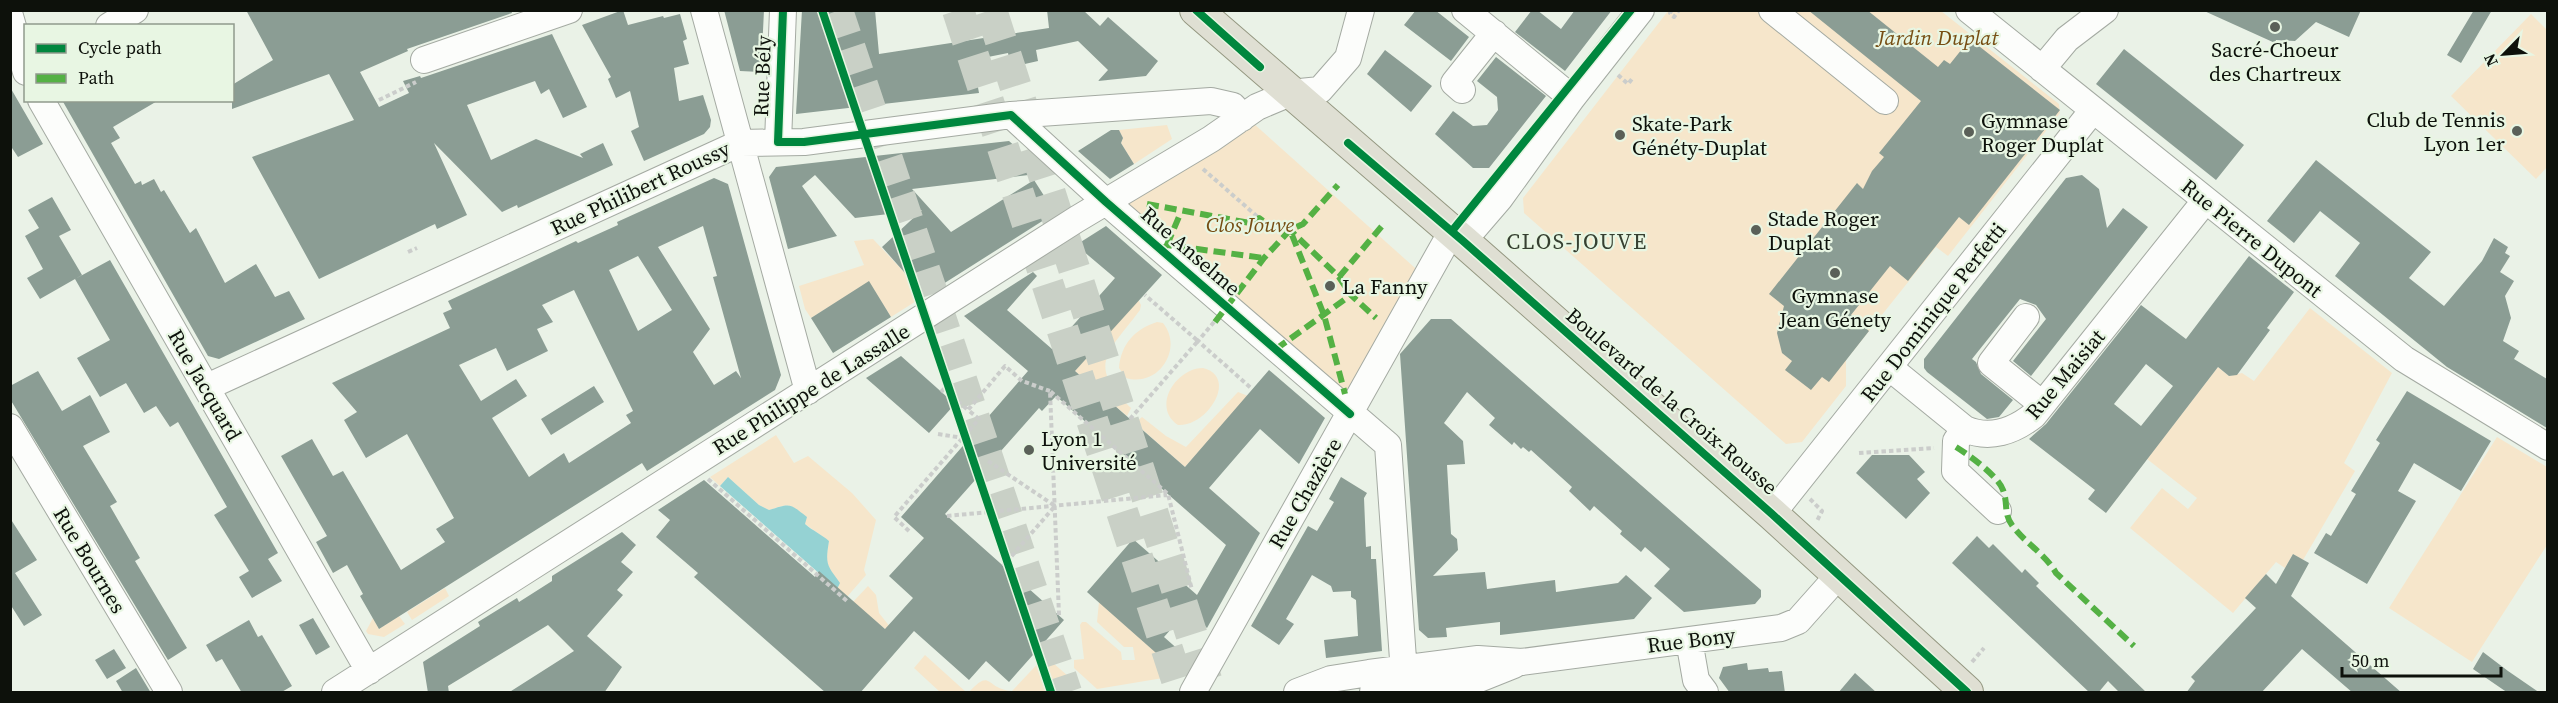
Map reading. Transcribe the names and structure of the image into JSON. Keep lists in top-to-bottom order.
{
  "streets": {
    "main road": ["Boulevard de la Croix-Rousse"],
    "street": [
      "Rue Bély",
      "Rue Philibert Roussy",
      "Rue Pierre Dupont",
      "Rue Anselme",
      "Rue Dominique Perfetti",
      "Rue Maisiat",
      "Rue Jacquard",
      "Rue Philippe de Lassalle",
      "Rue Chazière",
      "Rue Bournes",
      "Rue Bony"
    ]
  },
  "crossings": [
    ["Rue Bély", "Rue Philibert Roussy"],
    ["Rue Philibert Roussy", "Rue Anselme"],
    ["Rue Philibert Roussy", "Rue Jacquard"],
    ["Rue Philibert Roussy", "Rue Philippe de Lassalle"],
    ["Rue Pierre Dupont", "Rue Dominique Perfetti"],
    ["Rue Pierre Dupont", "Rue Maisiat"],
    ["Rue Anselme", "Rue Philippe de Lassalle"],
    ["Rue Anselme", "Rue Chazière"],
    ["Rue Anselme", "Rue Bony"],
    ["Rue Dominique Perfetti", "Boulevard de la Croix-Rousse"],
    ["Rue Jacquard", "Rue Philippe de Lassalle"],
    ["Rue Philippe de Lassalle", "Boulevard de la Croix-Rousse"],
    ["Boulevard de la Croix-Rousse", "Rue Chazière"],
    ["Boulevard de la Croix-Rousse", "Rue Bony"]
  ],
  "districts": ["CLOS-JOUVE"],
  "parks": ["Jardin Duplat", "Clos Jouve"],
  "places": [
    "Sacré-Choeur des Chartreux",
    "Club de Tennis Lyon 1er",
    "Gymnase Roger Duplat",
    "Skate-Park Généty-Duplat",
    "Stade Roger Duplat",
    "Gymnase Jean Génety",
    "La Fanny",
    "Lyon 1 Université"
  ],
  "legend": ["Cycle path", "Path"],
  "scale_bar": "50 m",
  "north": "bottom left"
}
